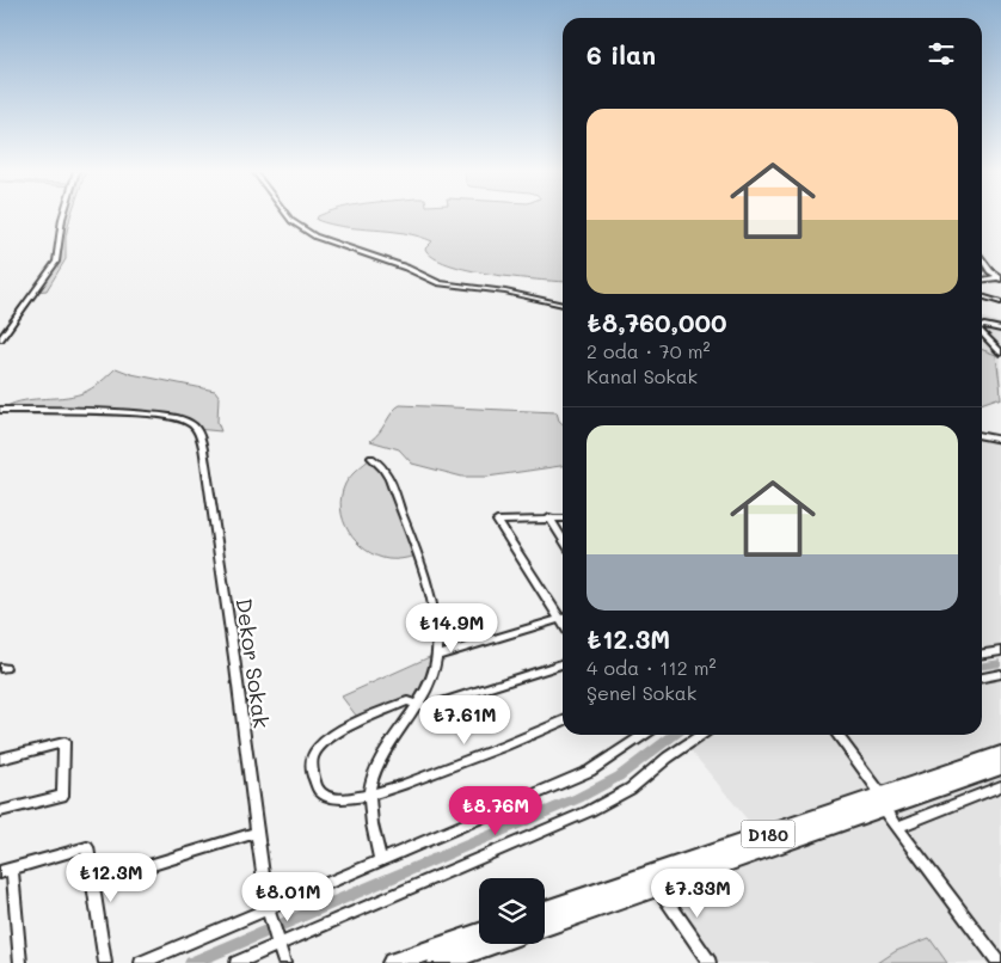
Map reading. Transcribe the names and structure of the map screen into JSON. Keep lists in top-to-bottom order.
{
  "streets": {
    "highway": ["D180"],
    "street": ["Dekor Sokak"]
  },
  "page": {
    "heading": "6 ilan",
    "list": [
      {
        "name": "₺8,760,000",
        "note": "2 oda · 70 m² · Kanal Sokak"
      },
      {
        "name": "₺12.3M",
        "note": "4 oda · 112 m² · Şenel Sokak"
      }
    ],
    "price": [
      "₺14.9M",
      "₺7.61M",
      "₺8.76M",
      "₺12.3M",
      "₺7.33M",
      "₺8.01M"
    ]
  }
}
